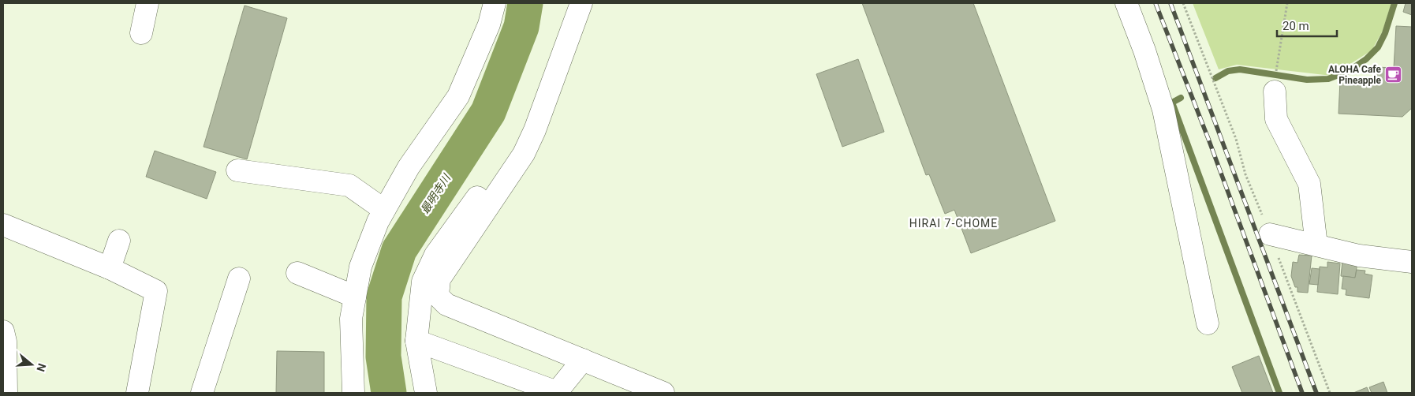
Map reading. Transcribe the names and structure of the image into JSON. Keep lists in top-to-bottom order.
{
  "districts": ["HIRAI 7-CHOME"],
  "water": ["最明寺川"],
  "places": {
    "cafe": ["ALOHA Cafe Pineapple"]
  },
  "scale_bar": "20 m",
  "north": "right"
}
